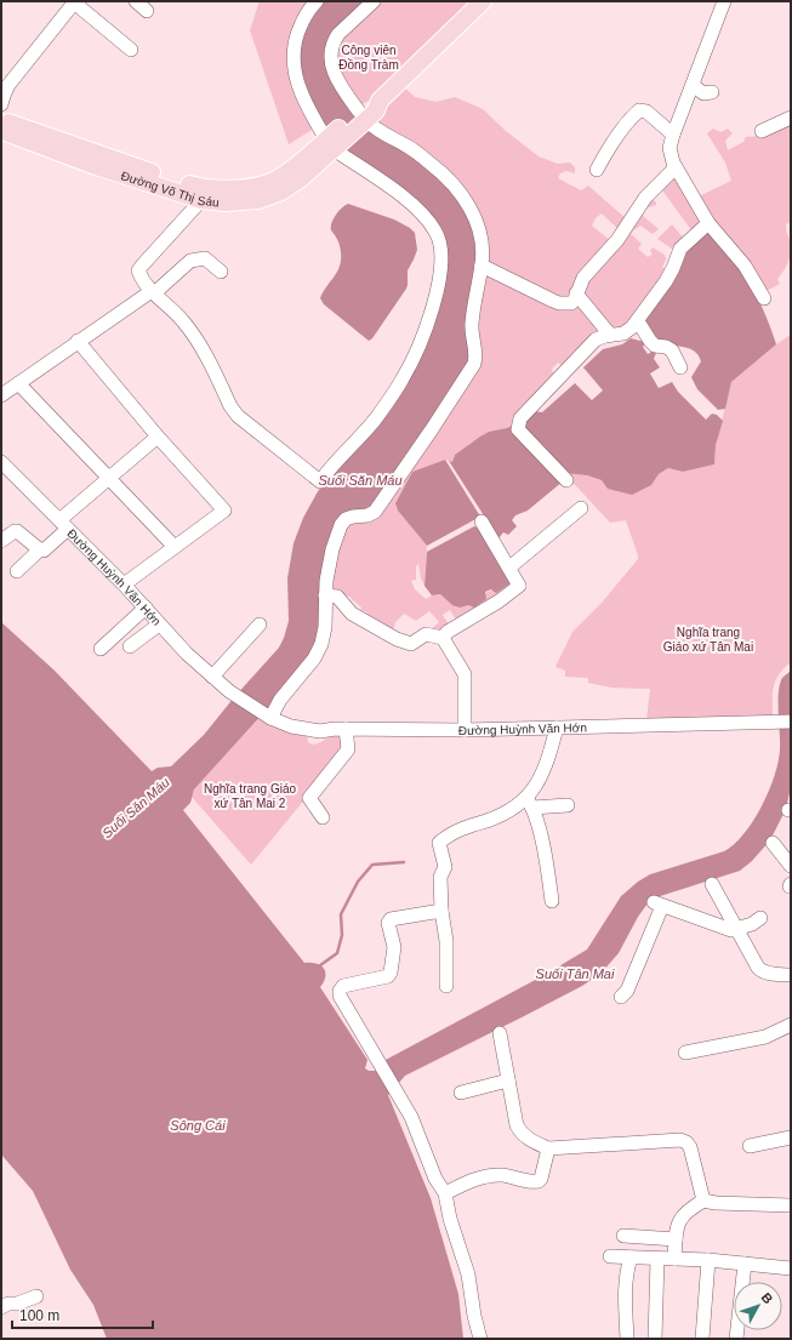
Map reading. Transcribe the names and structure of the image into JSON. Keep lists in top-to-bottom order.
{
  "streets": {
    "main road": ["Đường Võ Thị Sáu"],
    "street": ["Đường Huỳnh Văn Hớn"]
  },
  "water": ["Suối Săn Máu", "Suối Tân Mai", "Sông Cái"],
  "parks": ["Công viên Đồng Tràm", "Nghĩa trang Giáo xứ Tân Mai", "Nghĩa trang Giáo xứ Tân Mai 2"],
  "scale_bar": "100 m",
  "north": "top right"
}
